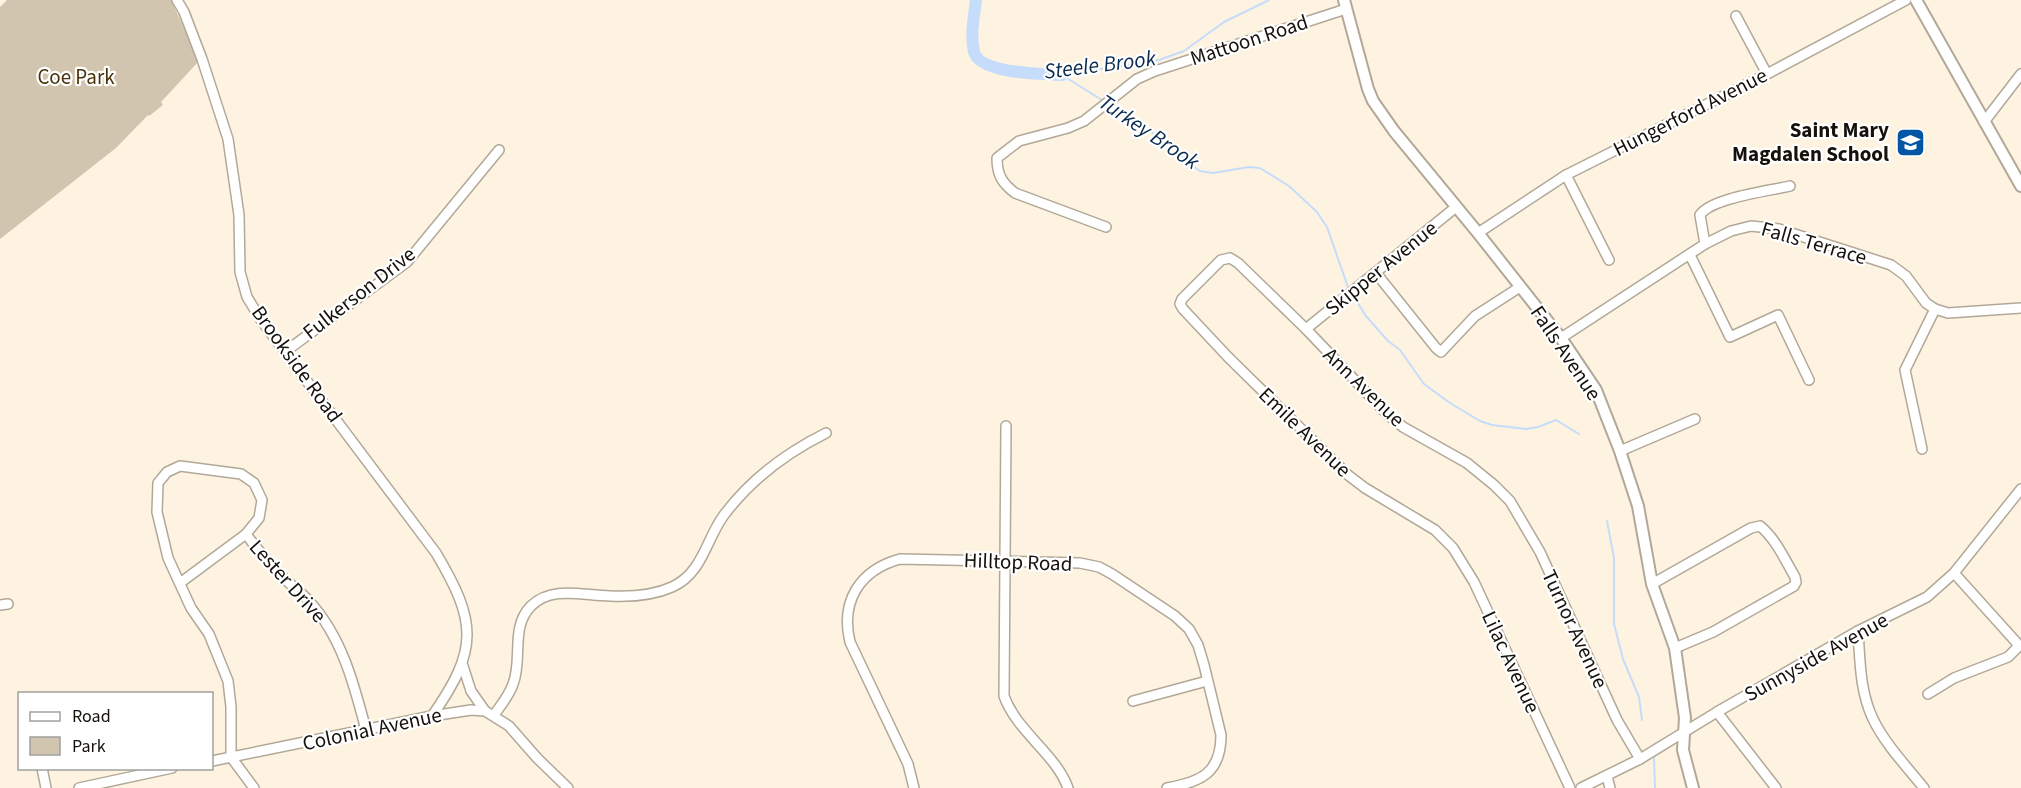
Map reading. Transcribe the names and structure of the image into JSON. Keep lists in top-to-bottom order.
{
  "streets": {
    "main road": ["Falls Avenue"],
    "street": [
      "Mattoon Road",
      "Hungerford Avenue",
      "Falls Terrace",
      "Skipper Avenue",
      "Fulkerson Drive",
      "Brookside Road",
      "Ann Avenue",
      "Emile Avenue",
      "Hilltop Road",
      "Lester Drive",
      "Turnor Avenue",
      "Sunnyside Avenue",
      "Lilac Avenue",
      "Colonial Avenue"
    ]
  },
  "crossings": [
    ["Mattoon Road", "Falls Avenue"],
    ["Hungerford Avenue", "Falls Avenue"],
    ["Falls Terrace", "Falls Avenue"],
    ["Skipper Avenue", "Falls Avenue"],
    ["Skipper Avenue", "Ann Avenue"],
    ["Fulkerson Drive", "Brookside Road"],
    ["Falls Avenue", "Sunnyside Avenue"],
    ["Brookside Road", "Colonial Avenue"],
    ["Ann Avenue", "Emile Avenue"],
    ["Ann Avenue", "Turnor Avenue"],
    ["Emile Avenue", "Lilac Avenue"],
    ["Lester Drive", "Colonial Avenue"],
    ["Turnor Avenue", "Sunnyside Avenue"]
  ],
  "water": ["Steele Brook", "Turkey Brook"],
  "parks": ["Coe Park"],
  "places": {
    "school or university": ["Saint Mary Magdalen School"]
  },
  "legend": ["Road", "Park"]
}
